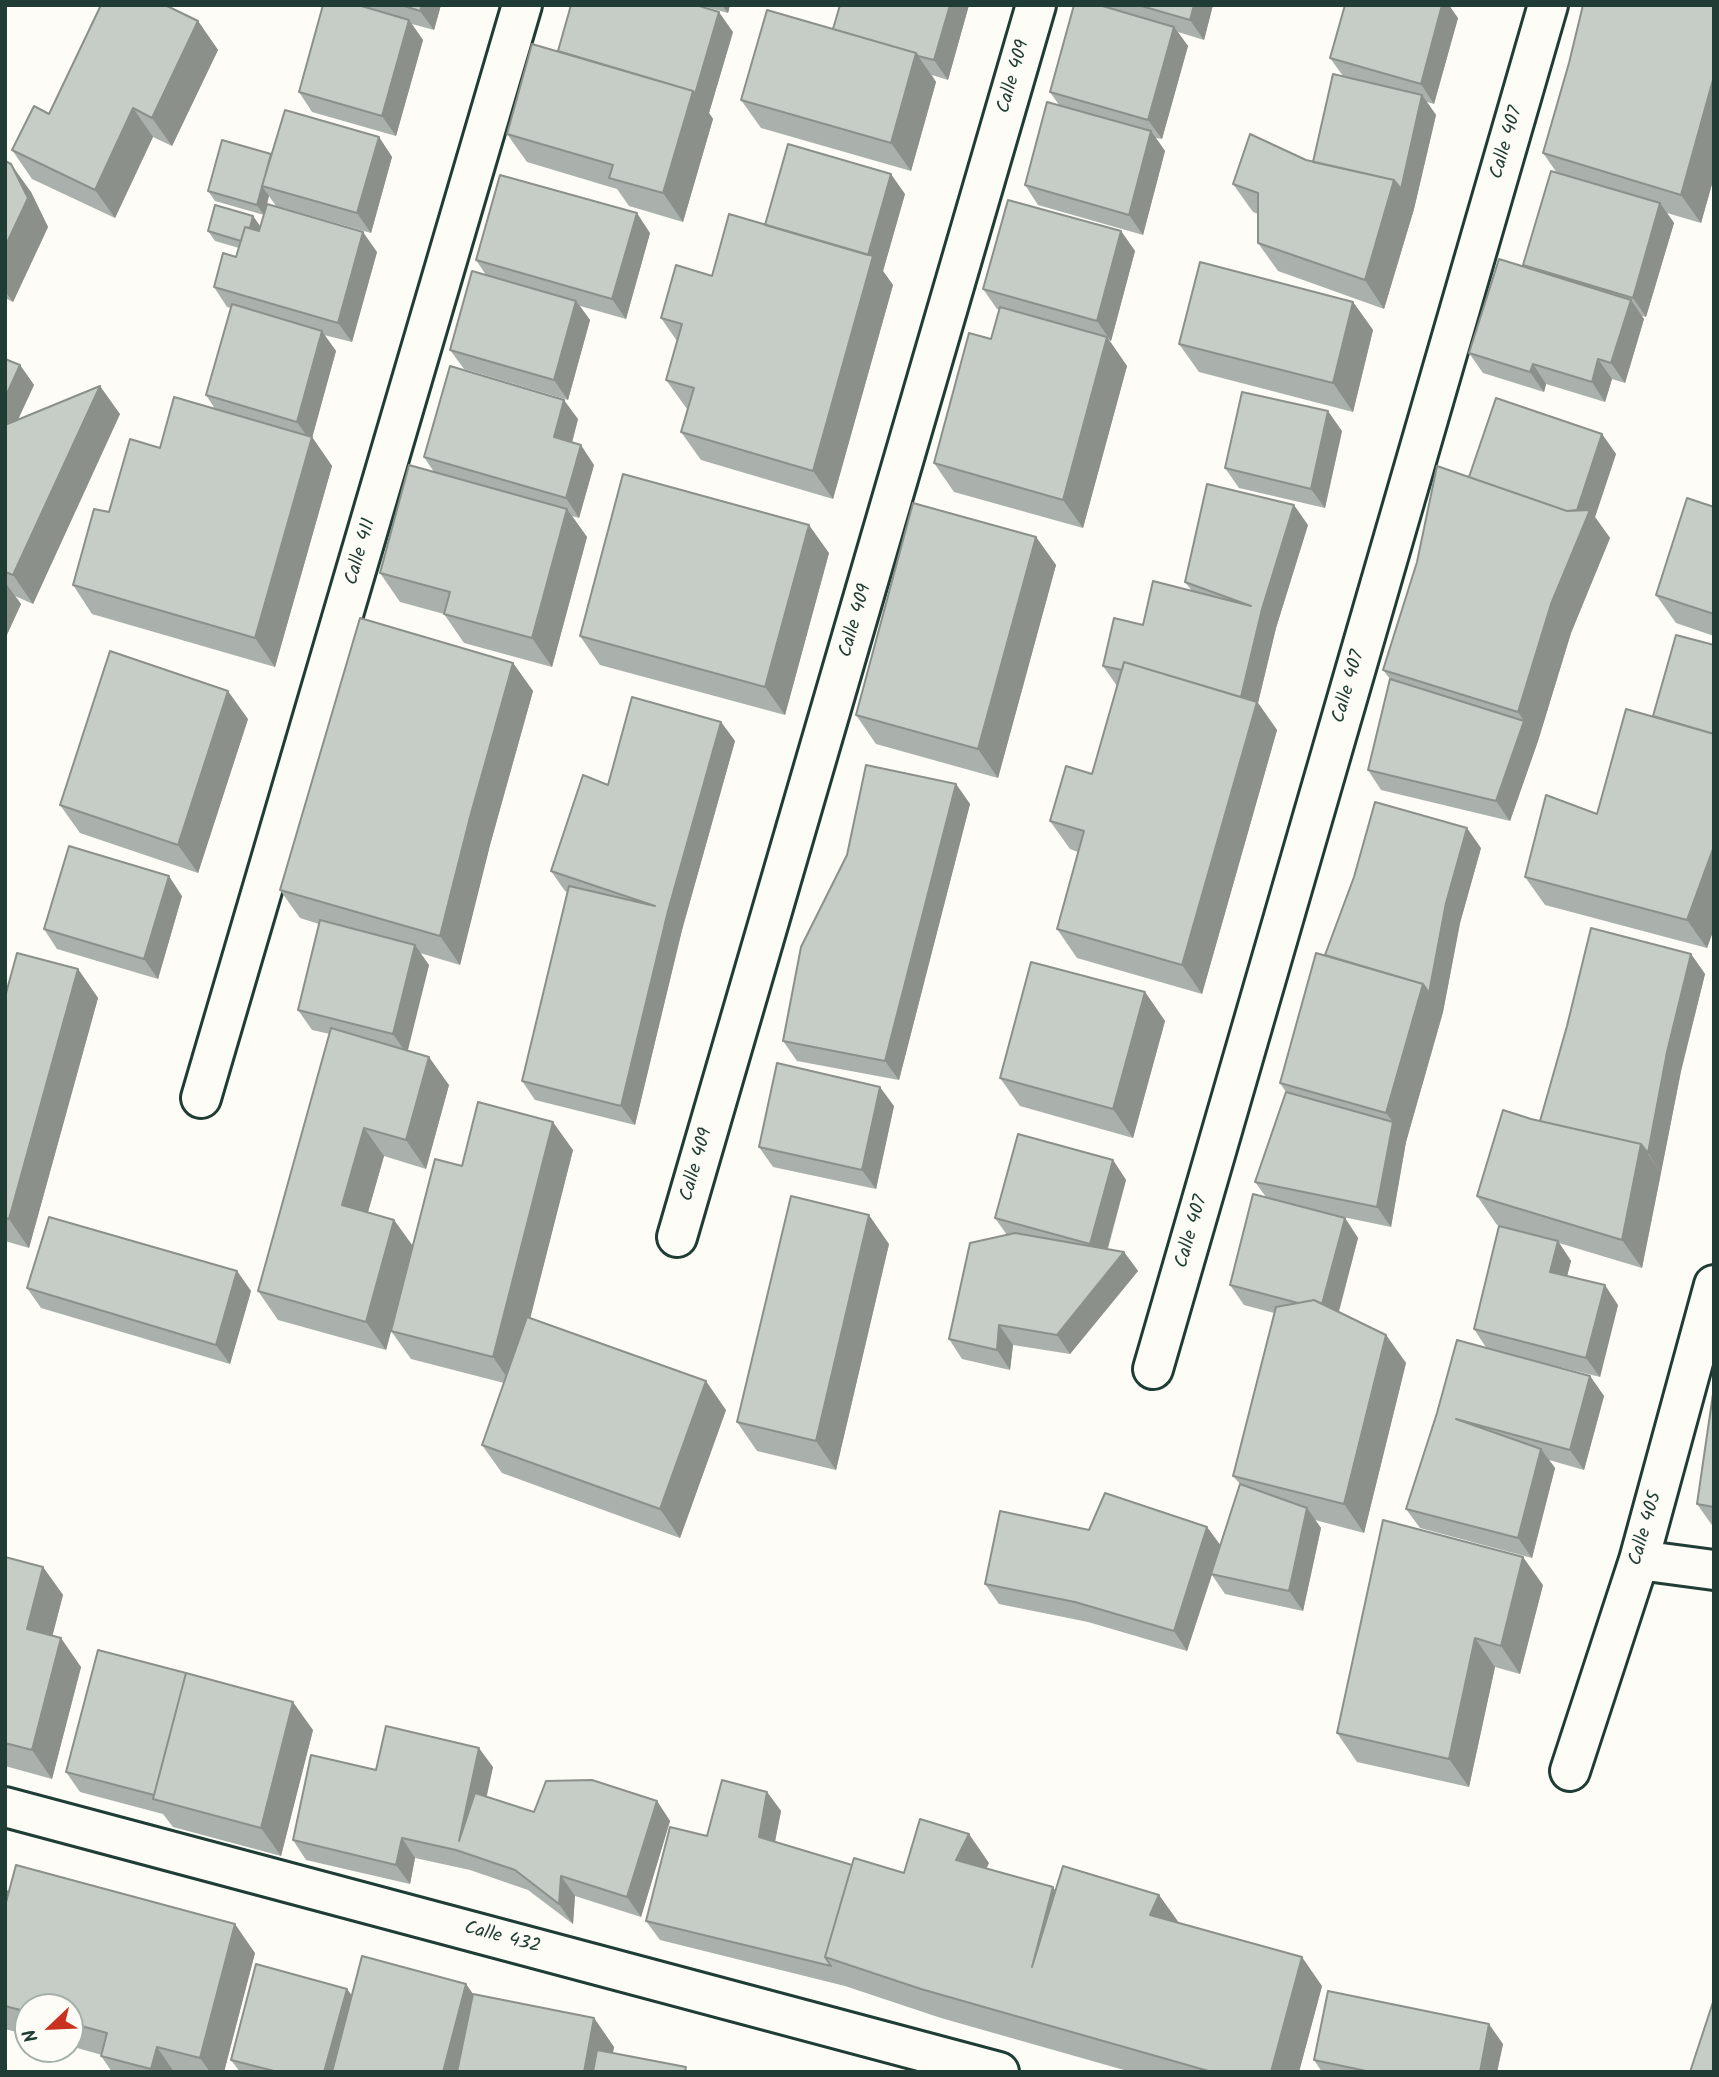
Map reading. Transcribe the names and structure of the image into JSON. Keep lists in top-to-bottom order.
{
  "streets": {
    "street": [
      "Calle 409",
      "Calle 407",
      "Calle 411",
      "Calle 405",
      "Calle 432"
    ]
  },
  "north": "bottom left"
}
